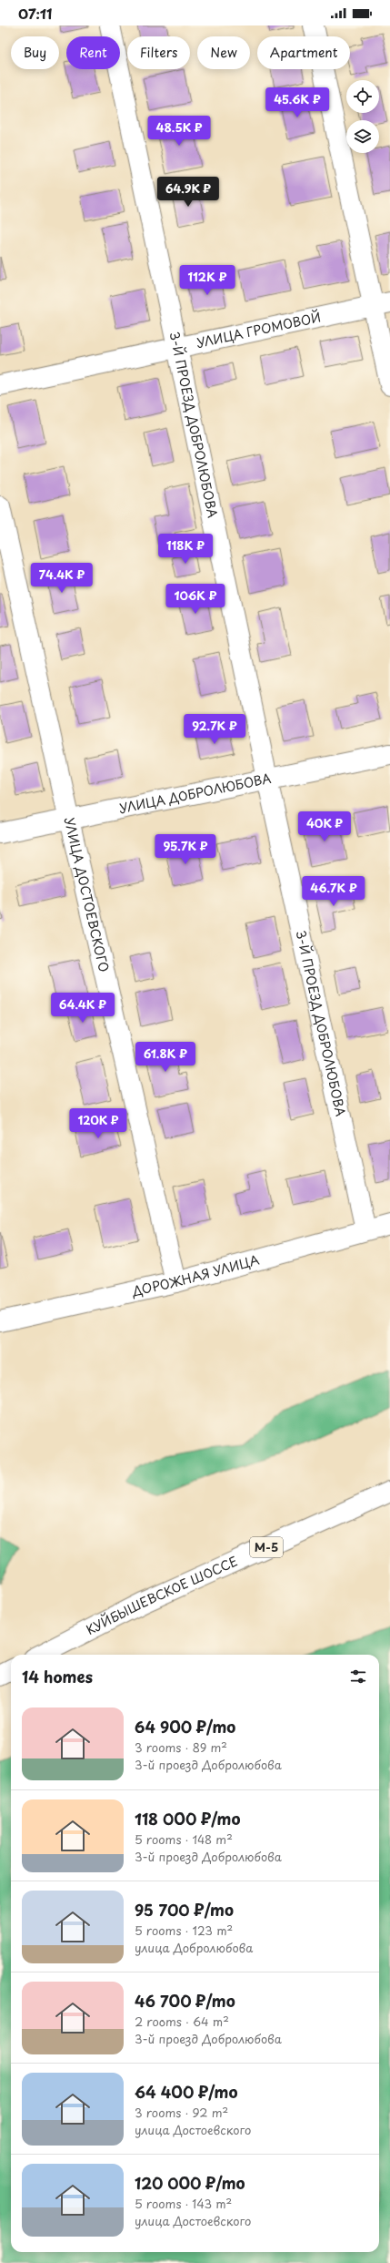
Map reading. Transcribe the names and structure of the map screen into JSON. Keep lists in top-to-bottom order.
{
  "streets": {
    "main road": [
      "УЛИЦА ГРОМОВОЙ",
      "3-Й ПРОЕЗД ДОБРОЛЮБОВА",
      "УЛИЦА ДОБРОЛЮБОВА",
      "УЛИЦА ДОСТОЕВСКОГО",
      "ДОРОЖНАЯ УЛИЦА",
      "М-5",
      "КУЙБЫШЕВСКОЕ ШОССЕ"
    ]
  },
  "crossings": [
    ["УЛИЦА ГРОМОВОЙ", "3-Й ПРОЕЗД ДОБРОЛЮБОВА"],
    ["3-Й ПРОЕЗД ДОБРОЛЮБОВА", "УЛИЦА ДОБРОЛЮБОВА"],
    ["3-Й ПРОЕЗД ДОБРОЛЮБОВА", "ДОРОЖНАЯ УЛИЦА"],
    ["УЛИЦА ДОБРОЛЮБОВА", "УЛИЦА ДОСТОЕВСКОГО"],
    ["УЛИЦА ДОСТОЕВСКОГО", "ДОРОЖНАЯ УЛИЦА"]
  ],
  "page": {
    "status": "07:11",
    "chip": [
      "Buy",
      "Rent",
      "Filters",
      "New",
      "Apartment"
    ],
    "price": [
      "45.6K ₽",
      "48.5K ₽",
      "64.9K ₽",
      "112K ₽",
      "118K ₽",
      "74.4K ₽",
      "106K ₽",
      "92.7K ₽",
      "40K ₽",
      "95.7K ₽",
      "46.7K ₽",
      "64.4K ₽",
      "61.8K ₽",
      "120K ₽"
    ],
    "heading": "14 homes",
    "list": [
      {
        "name": "64 900 ₽/mo",
        "note": "3 rooms · 89 m² · 3-й проезд Добролюбова"
      },
      {
        "name": "118 000 ₽/mo",
        "note": "5 rooms · 148 m² · 3-й проезд Добролюбова"
      },
      {
        "name": "95 700 ₽/mo",
        "note": "5 rooms · 123 m² · улица Добролюбова"
      },
      {
        "name": "46 700 ₽/mo",
        "note": "2 rooms · 64 m² · 3-й проезд Добролюбова"
      },
      {
        "name": "64 400 ₽/mo",
        "note": "3 rooms · 92 m² · улица Достоевского"
      },
      {
        "name": "120 000 ₽/mo",
        "note": "5 rooms · 143 m² · улица Достоевского"
      }
    ]
  }
}
